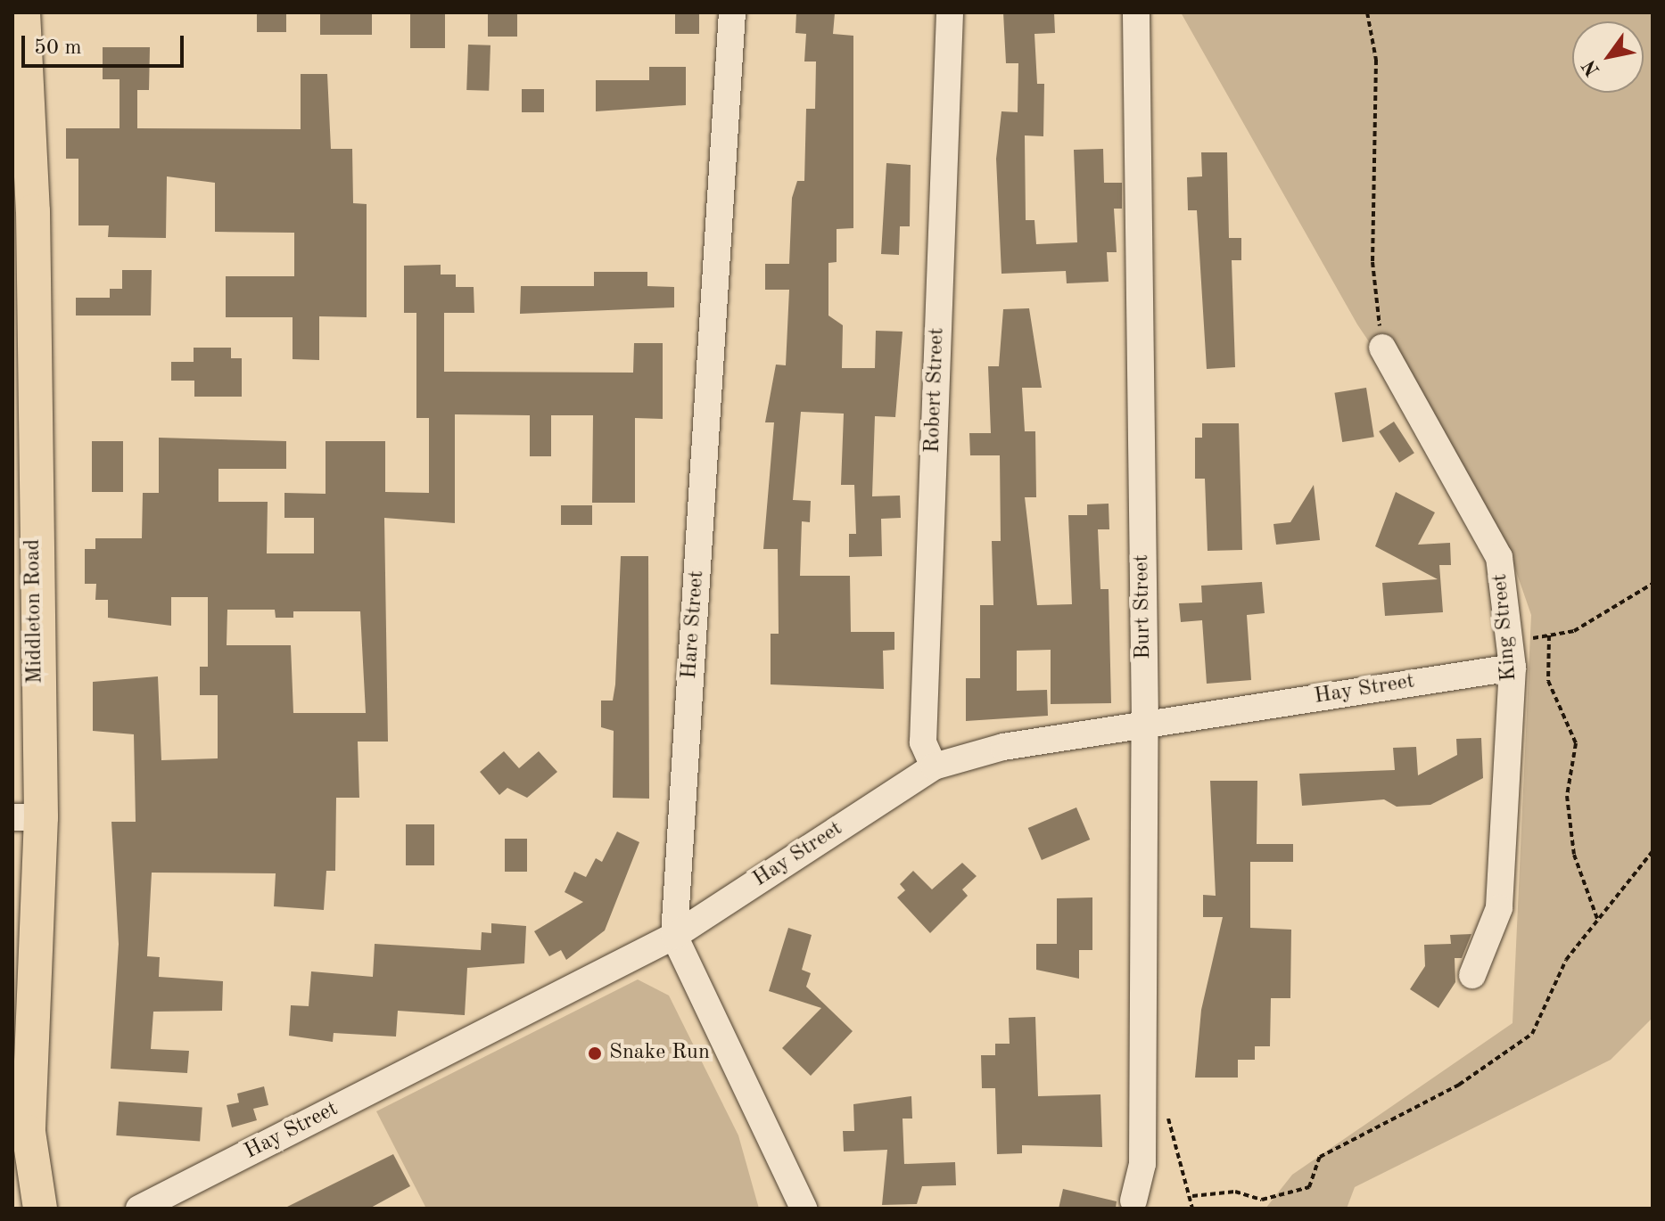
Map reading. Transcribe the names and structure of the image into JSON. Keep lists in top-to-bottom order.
{
  "streets": {
    "main road": ["Middleton Road"],
    "street": [
      "Robert Street",
      "Burt Street",
      "Hare Street",
      "King Street",
      "Hay Street"
    ]
  },
  "crossings": [
    ["Robert Street", "Hay Street"],
    ["Burt Street", "Hay Street"],
    ["Hare Street", "Hay Street"],
    ["King Street", "Hay Street"]
  ],
  "places": ["Snake Run"],
  "scale_bar": "50 m",
  "north": "bottom left"
}
